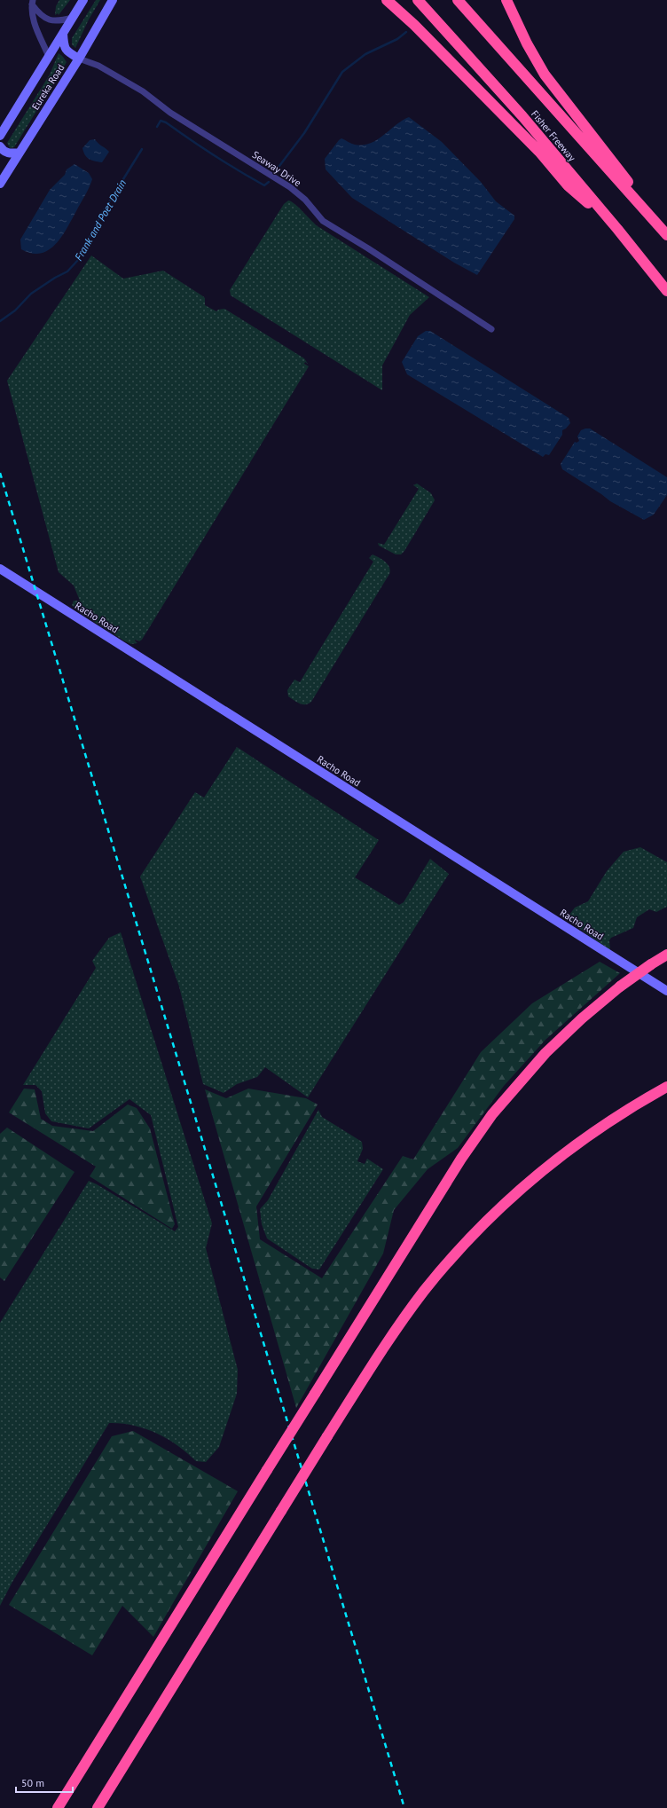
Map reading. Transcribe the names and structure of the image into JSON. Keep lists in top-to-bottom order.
{
  "streets": {
    "highway": ["Fisher Freeway"],
    "street": ["Eureka Road", "Seaway Drive", "Racho Road"]
  },
  "crossings": [
    ["Eureka Road", "Seaway Drive"]
  ],
  "water": ["Frank and Poet Drain"],
  "scale_bar": "50 m"
}
